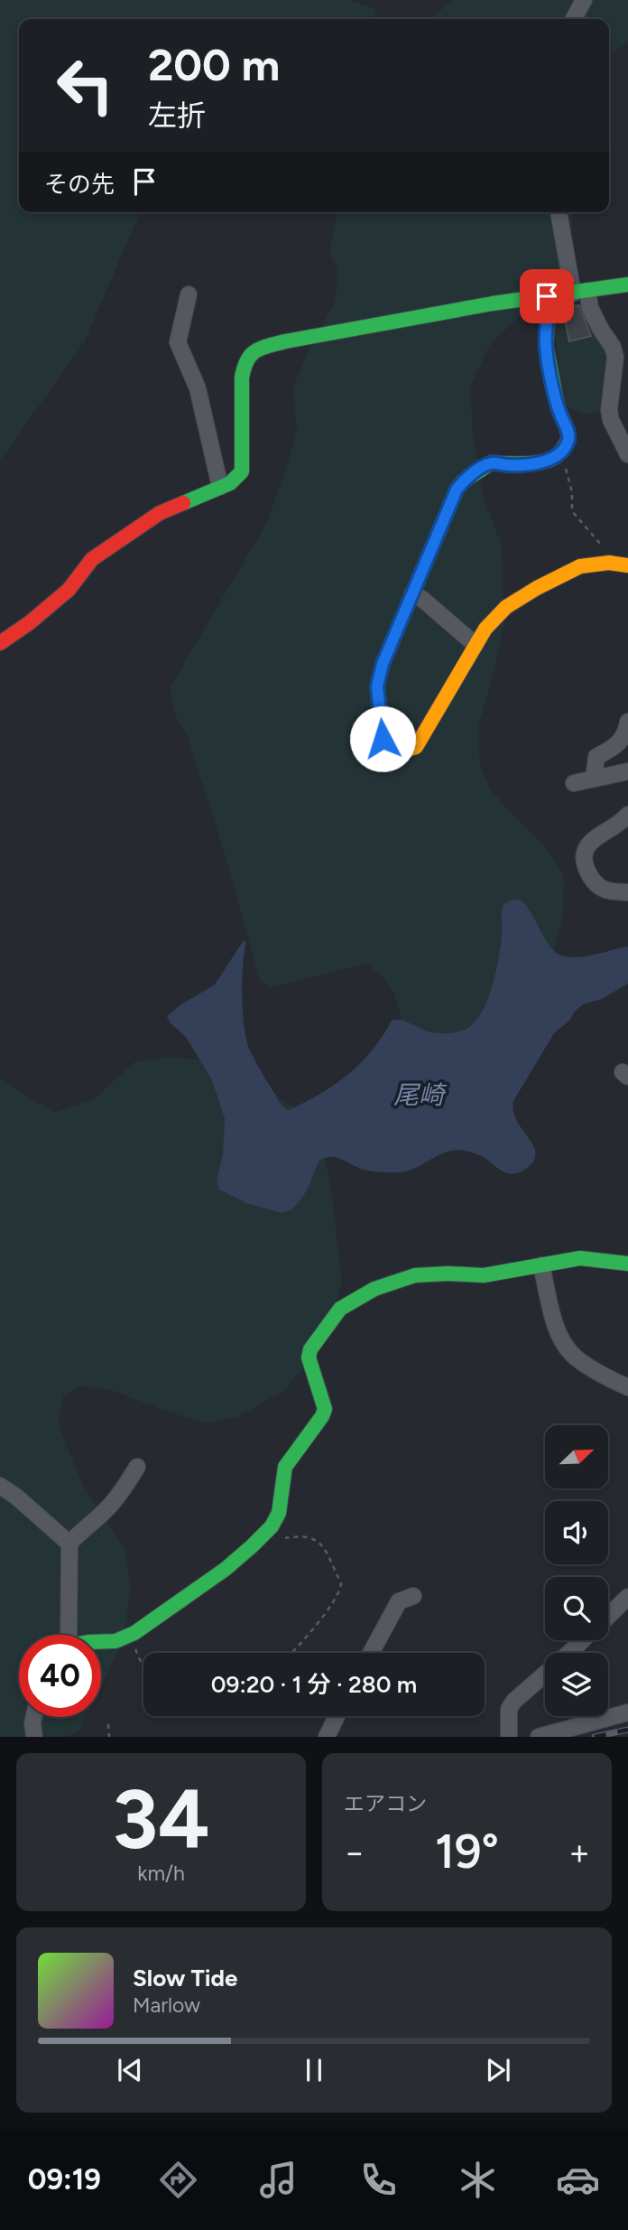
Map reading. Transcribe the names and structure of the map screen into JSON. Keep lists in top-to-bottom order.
{
  "water": ["尾崎"],
  "north": "top right",
  "page": {
    "turn": ["200 m", "左折"],
    "then": "その先",
    "limit": "40",
    "trip": "09:20 · 1 分 · 280 m",
    "tile": [
      ["34", "km/h"],
      "エアコン"
    ],
    "heat": ["−", "19°", "+"],
    "song": ["Slow Tide", "Marlow"],
    "tabs": "09:19"
  }
}
